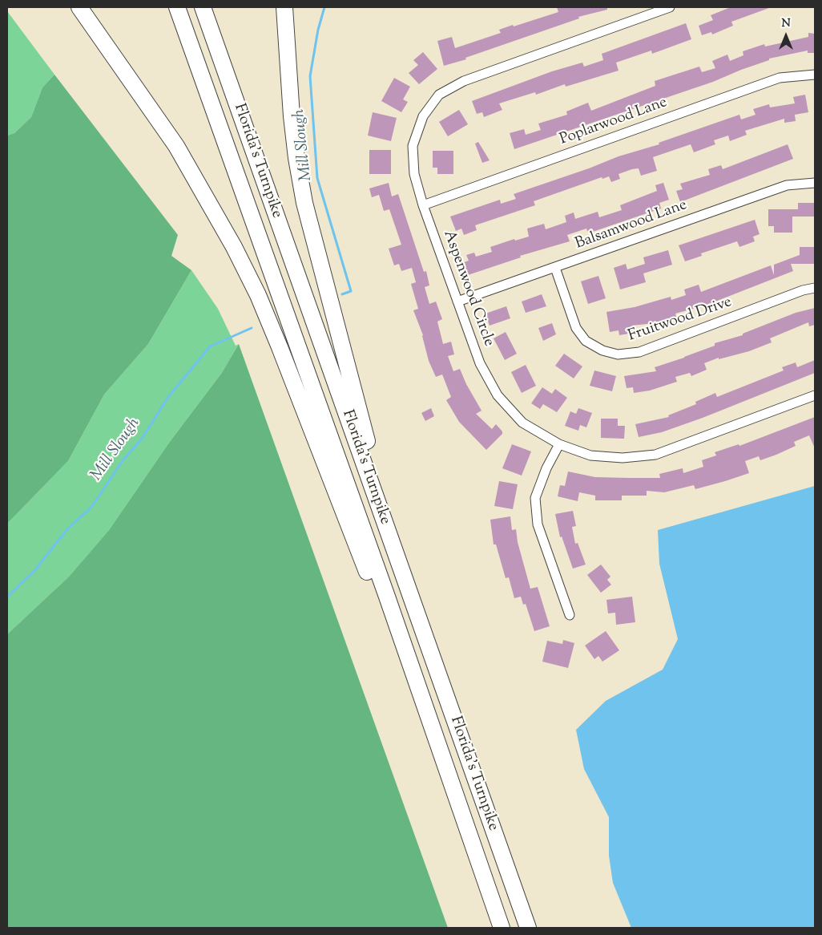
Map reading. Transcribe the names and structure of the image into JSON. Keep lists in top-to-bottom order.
{
  "streets": {
    "highway": ["Florida's Turnpike"],
    "street": [
      "Poplarwood Lane",
      "Balsamwood Lane",
      "Aspenwood Circle",
      "Fruitwood Drive"
    ]
  },
  "crossings": [
    ["Poplarwood Lane", "Aspenwood Circle"],
    ["Balsamwood Lane", "Aspenwood Circle"],
    ["Balsamwood Lane", "Fruitwood Drive"]
  ],
  "water": ["Mill Slough"],
  "north": "top"
}
